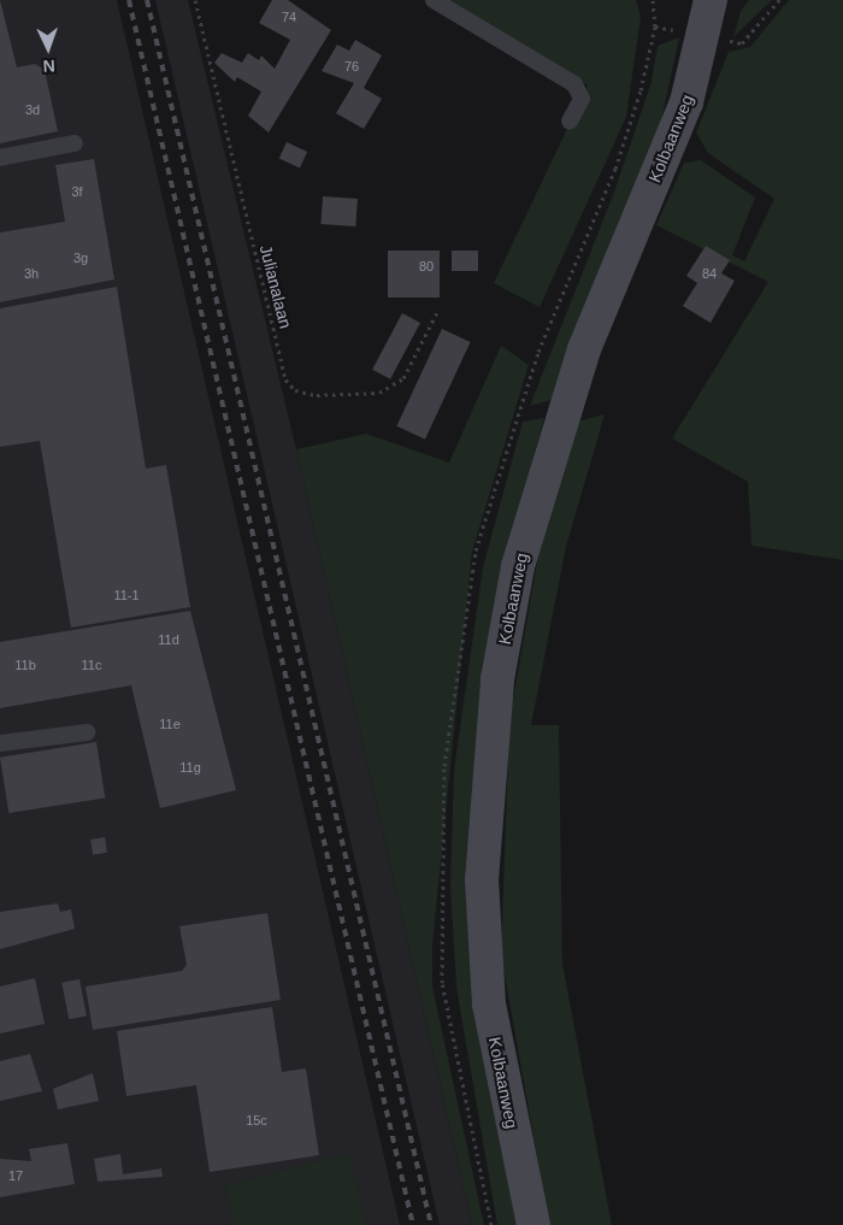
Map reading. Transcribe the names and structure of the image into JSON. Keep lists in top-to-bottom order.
{
  "streets": {
    "street": ["Kolbaanweg"],
    "path": ["Julianalaan"]
  },
  "house_numbers": [
    "74",
    "76",
    "3d",
    "3f",
    "3g",
    "80",
    "3h",
    "84",
    "11-1",
    "11d",
    "11b",
    "11c",
    "11e",
    "11g",
    "15c",
    "17"
  ],
  "north": "bottom"
}
